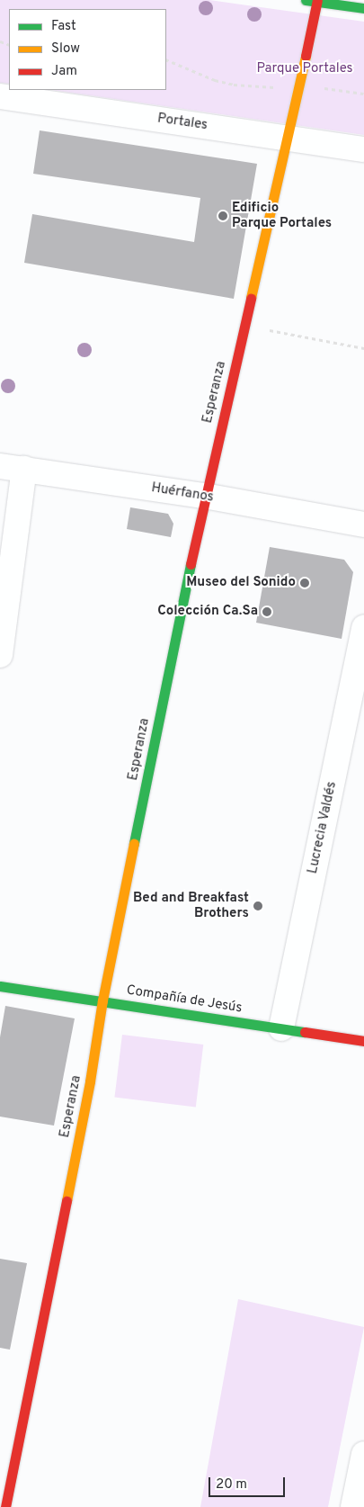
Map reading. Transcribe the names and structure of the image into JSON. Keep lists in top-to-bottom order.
{
  "streets": {
    "street": [
      "Portales",
      "Esperanza",
      "Huérfanos",
      "Lucrecia Valdés",
      "Compañía de Jesús"
    ]
  },
  "crossings": [
    ["Portales", "Esperanza"],
    ["Esperanza", "Huérfanos"],
    ["Esperanza", "Compañía de Jesús"],
    ["Lucrecia Valdés", "Compañía de Jesús"]
  ],
  "parks": ["Parque Portales"],
  "places": [
    "Edificio Parque Portales",
    "Museo del Sonido",
    "Colección Ca.Sa",
    "Bed and Breakfast Brothers"
  ],
  "legend": ["Fast", "Slow", "Jam"],
  "scale_bar": "20 m"
}
